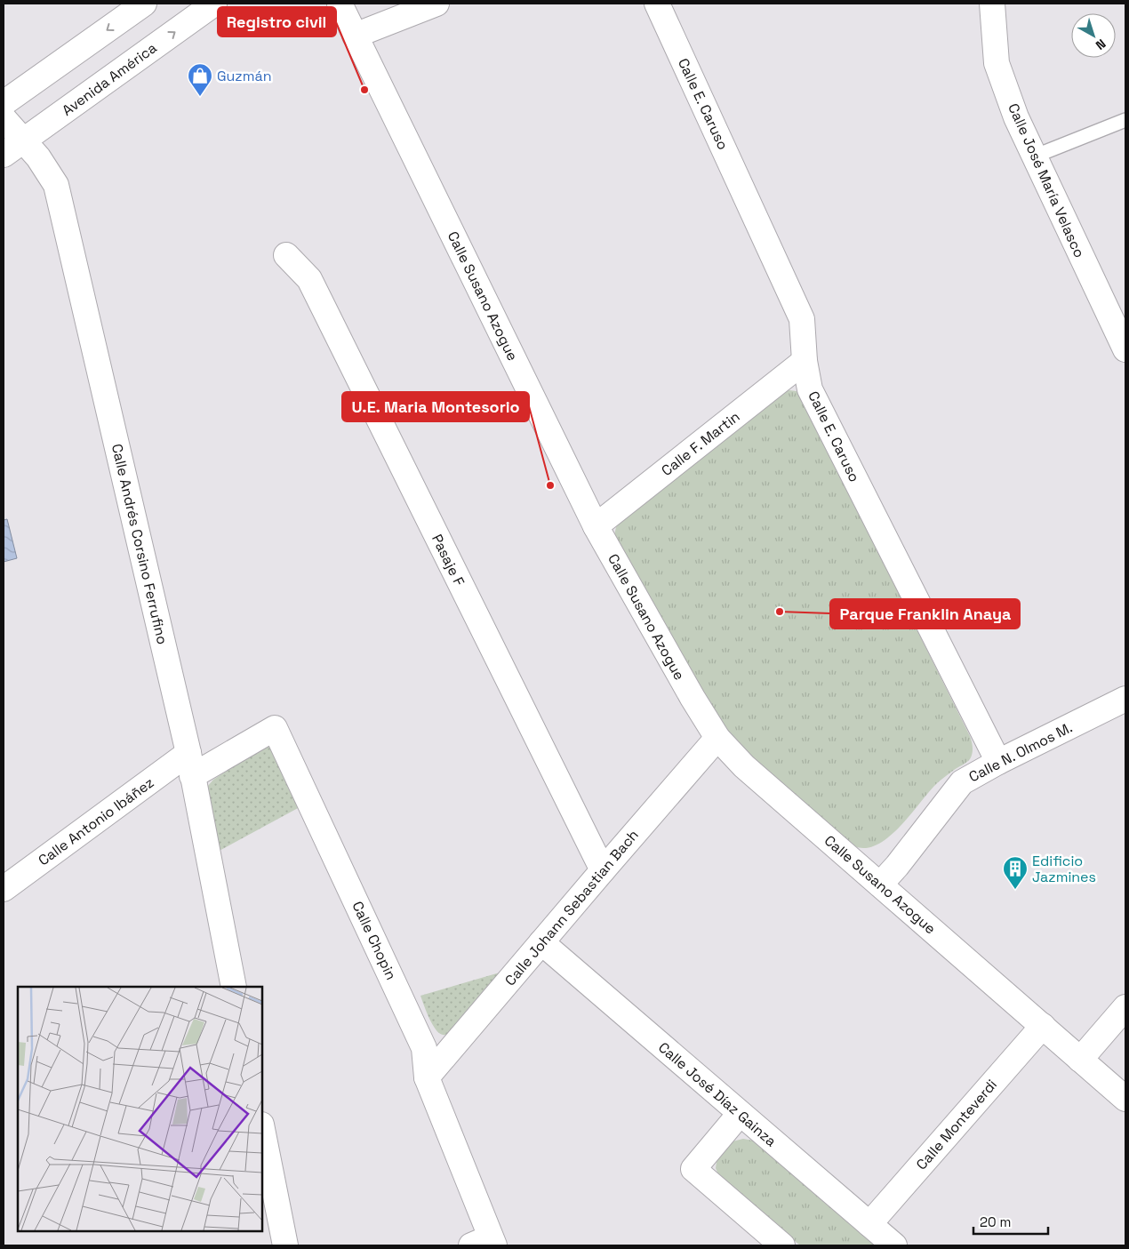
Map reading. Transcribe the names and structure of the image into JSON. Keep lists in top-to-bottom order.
{
  "streets": {
    "street": [
      "Avenida América",
      "Calle E. Caruso",
      "Calle José María Velasco",
      "Calle Susano Azogue",
      "Calle F. Martin",
      "Calle Andrés Corsino Ferrufino",
      "Pasaje F",
      "Calle N. Olmos M.",
      "Calle Antonio Ibáñez",
      "Calle Johann Sebastian Bach",
      "Calle Chopin",
      "Calle José Díaz Gainza",
      "Calle Monteverdi"
    ]
  },
  "crossings": [
    ["Avenida América", "Calle Andrés Corsino Ferrufino"],
    ["Calle E. Caruso", "Calle F. Martin"],
    ["Calle E. Caruso", "Calle N. Olmos M."],
    ["Calle Susano Azogue", "Calle F. Martin"],
    ["Calle Susano Azogue", "Calle N. Olmos M."],
    ["Calle Susano Azogue", "Calle Johann Sebastian Bach"],
    ["Calle Susano Azogue", "Calle Monteverdi"],
    ["Calle Andrés Corsino Ferrufino", "Calle Antonio Ibáñez"],
    ["Calle Andrés Corsino Ferrufino", "Calle Chopin"],
    ["Pasaje F", "Calle Johann Sebastian Bach"],
    ["Calle Antonio Ibáñez", "Calle Chopin"],
    ["Calle Johann Sebastian Bach", "Calle Chopin"],
    ["Calle Johann Sebastian Bach", "Calle José Díaz Gainza"],
    ["Calle José Díaz Gainza", "Calle Monteverdi"]
  ],
  "places": {
    "other": ["Registro civil", "U.E. Maria Montesorio", "Parque Franklin Anaya"],
    "shop": ["Guzmán"],
    "building": ["Edificio Jazmines"]
  },
  "scale_bar": "20 m",
  "north": "bottom right"
}
